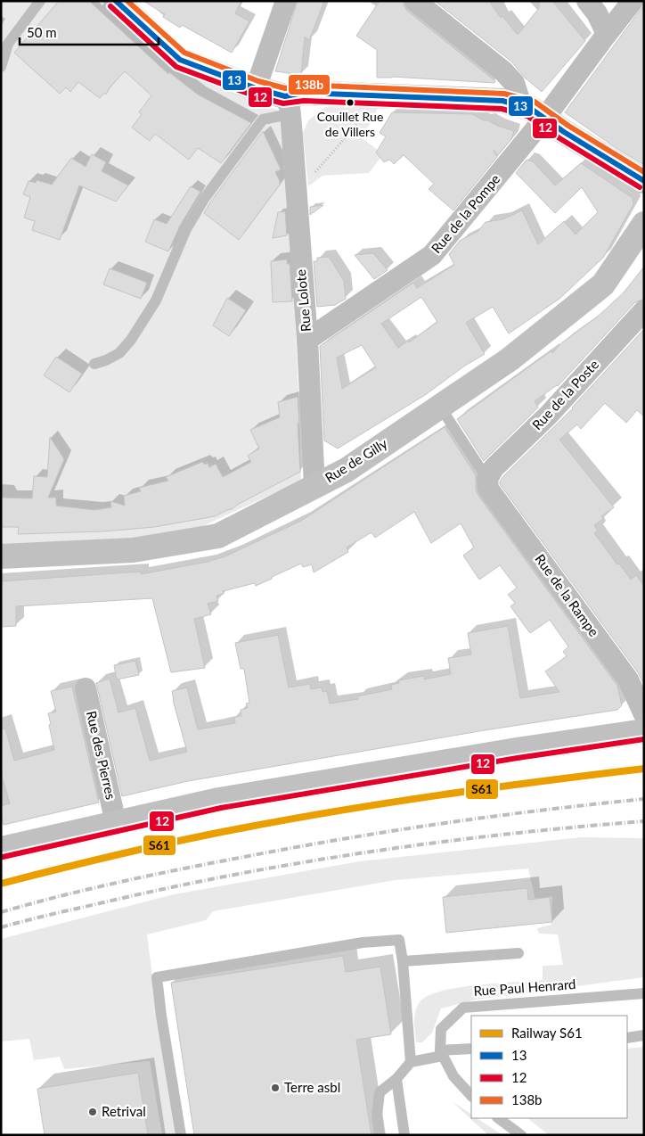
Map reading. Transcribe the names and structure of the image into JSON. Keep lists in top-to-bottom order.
{
  "streets": {
    "main road": ["Rue de Gilly"],
    "street": [
      "Rue de la Pompe",
      "Rue Lolote",
      "Rue de la Poste",
      "Rue de la Rampe",
      "Rue des Pierres"
    ],
    "lane": ["Rue Paul Henrard"]
  },
  "crossings": [
    ["Rue de la Pompe", "Rue Lolote"],
    ["Rue Lolote", "Rue de Gilly"],
    ["Rue de la Poste", "Rue de la Rampe"]
  ],
  "places": ["Couillet Rue de Villers", "Terre asbl", "Retrival"],
  "lines": [
    "transit line 13",
    "transit line 138b",
    "transit line 12",
    "rail line S61"
  ],
  "legend": [
    "Railway S61",
    "13",
    "12",
    "138b"
  ],
  "scale_bar": "50 m"
}
